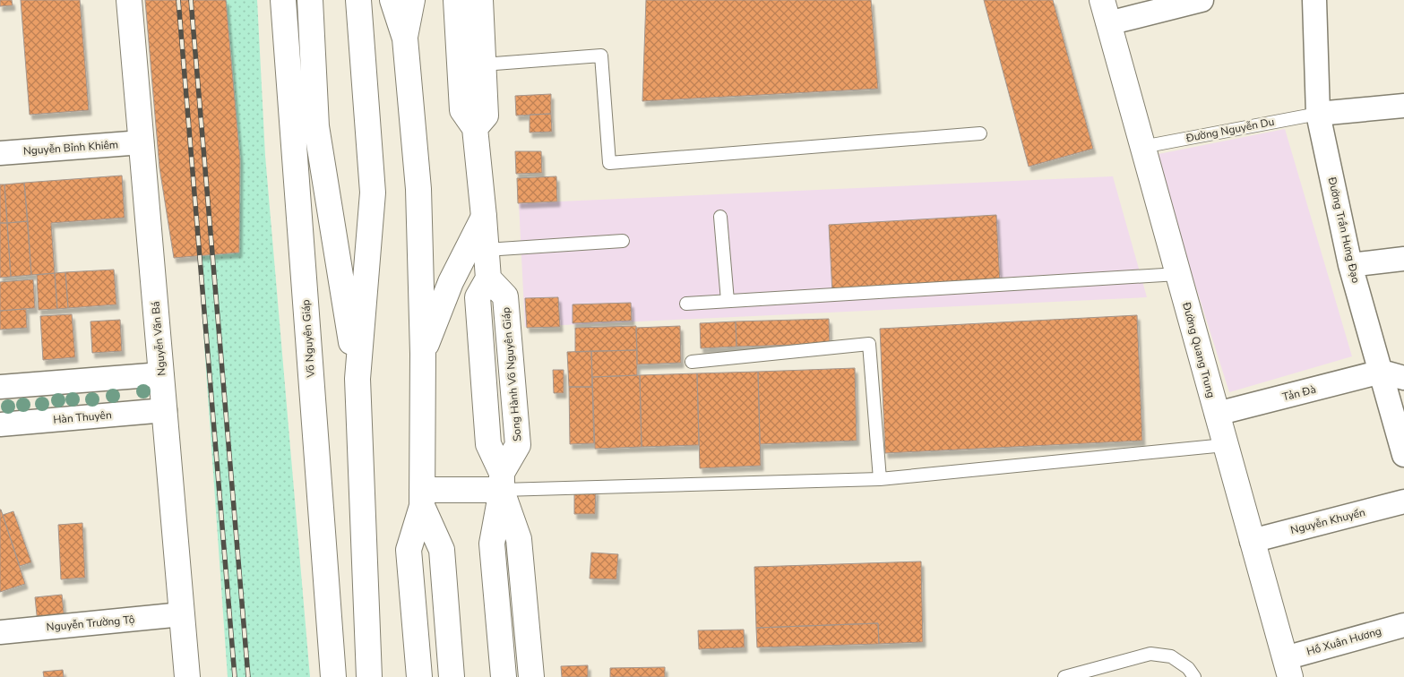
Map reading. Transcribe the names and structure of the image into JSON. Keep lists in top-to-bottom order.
{
  "streets": {
    "main road": [
      "Nguyễn Văn Bá",
      "Võ Nguyên Giáp",
      "Đường Quang Trung",
      "Song Hành Võ Nguyên Giáp"
    ],
    "street": [
      "Nguyễn Bỉnh Khiêm",
      "Đường Trần Hưng Đạo",
      "Tản Đà",
      "Hàn Thuyên",
      "Nguyễn Khuyến",
      "Nguyễn Trường Tộ",
      "Hồ Xuân Hương"
    ],
    "lane": ["Đường Nguyễn Du"]
  },
  "crossings": [
    ["Đường Nguyễn Du", "Đường Trần Hưng Đạo"],
    ["Đường Nguyễn Du", "Đường Quang Trung"],
    ["Nguyễn Bỉnh Khiêm", "Nguyễn Văn Bá"],
    ["Đường Trần Hưng Đạo", "Tản Đà"],
    ["Nguyễn Văn Bá", "Hàn Thuyên"],
    ["Nguyễn Văn Bá", "Nguyễn Trường Tộ"],
    ["Đường Quang Trung", "Tản Đà"],
    ["Đường Quang Trung", "Nguyễn Khuyến"],
    ["Đường Quang Trung", "Hồ Xuân Hương"]
  ]
}
